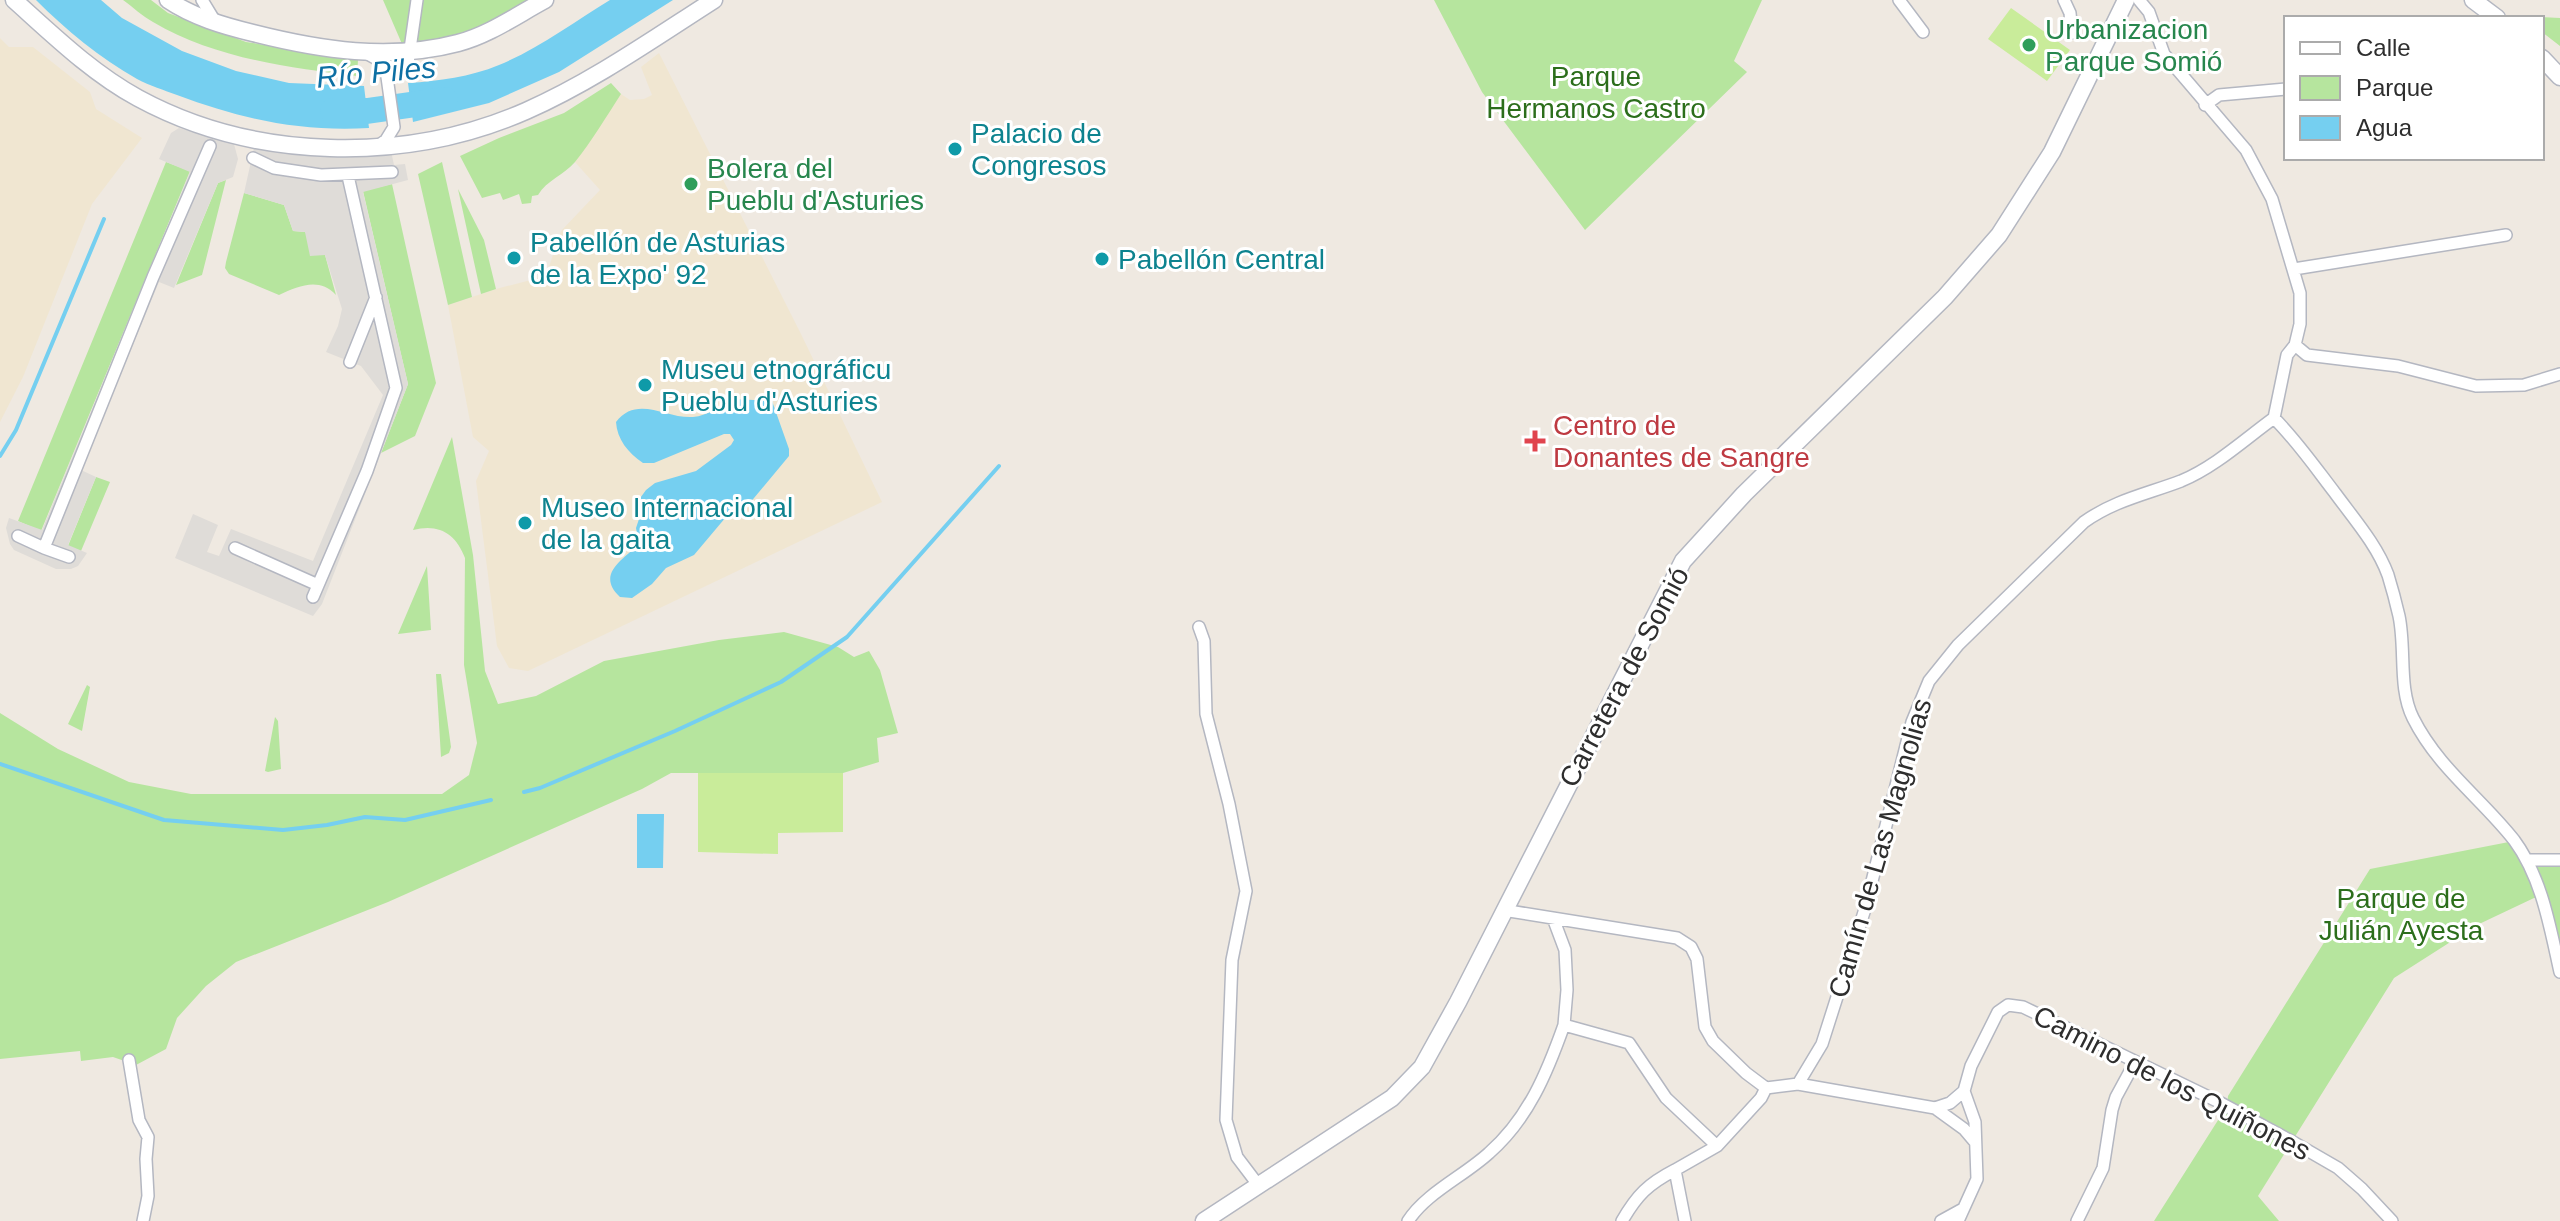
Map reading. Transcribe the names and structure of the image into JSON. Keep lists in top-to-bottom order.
{
  "streets": {
    "street": ["Carretera de Somió", "Camín de Las Magnolias", "Camino de los Quiñones"]
  },
  "water": ["Río Piles"],
  "parks": ["Parque Hermanos Castro", "Parque de Julián Ayesta"],
  "places": {
    "other": [
      "Urbanizacion Parque Somió",
      "Palacio de Congresos",
      "Bolera del Pueblu d'Asturies",
      "Pabellón de Asturias de la Expo' 92",
      "Pabellón Central",
      "Museu etnográficu Pueblu d'Asturies",
      "Museo Internacional de la gaita"
    ],
    "health": ["Centro de Donantes de Sangre"]
  },
  "legend": ["Calle", "Parque", "Agua"]
}
